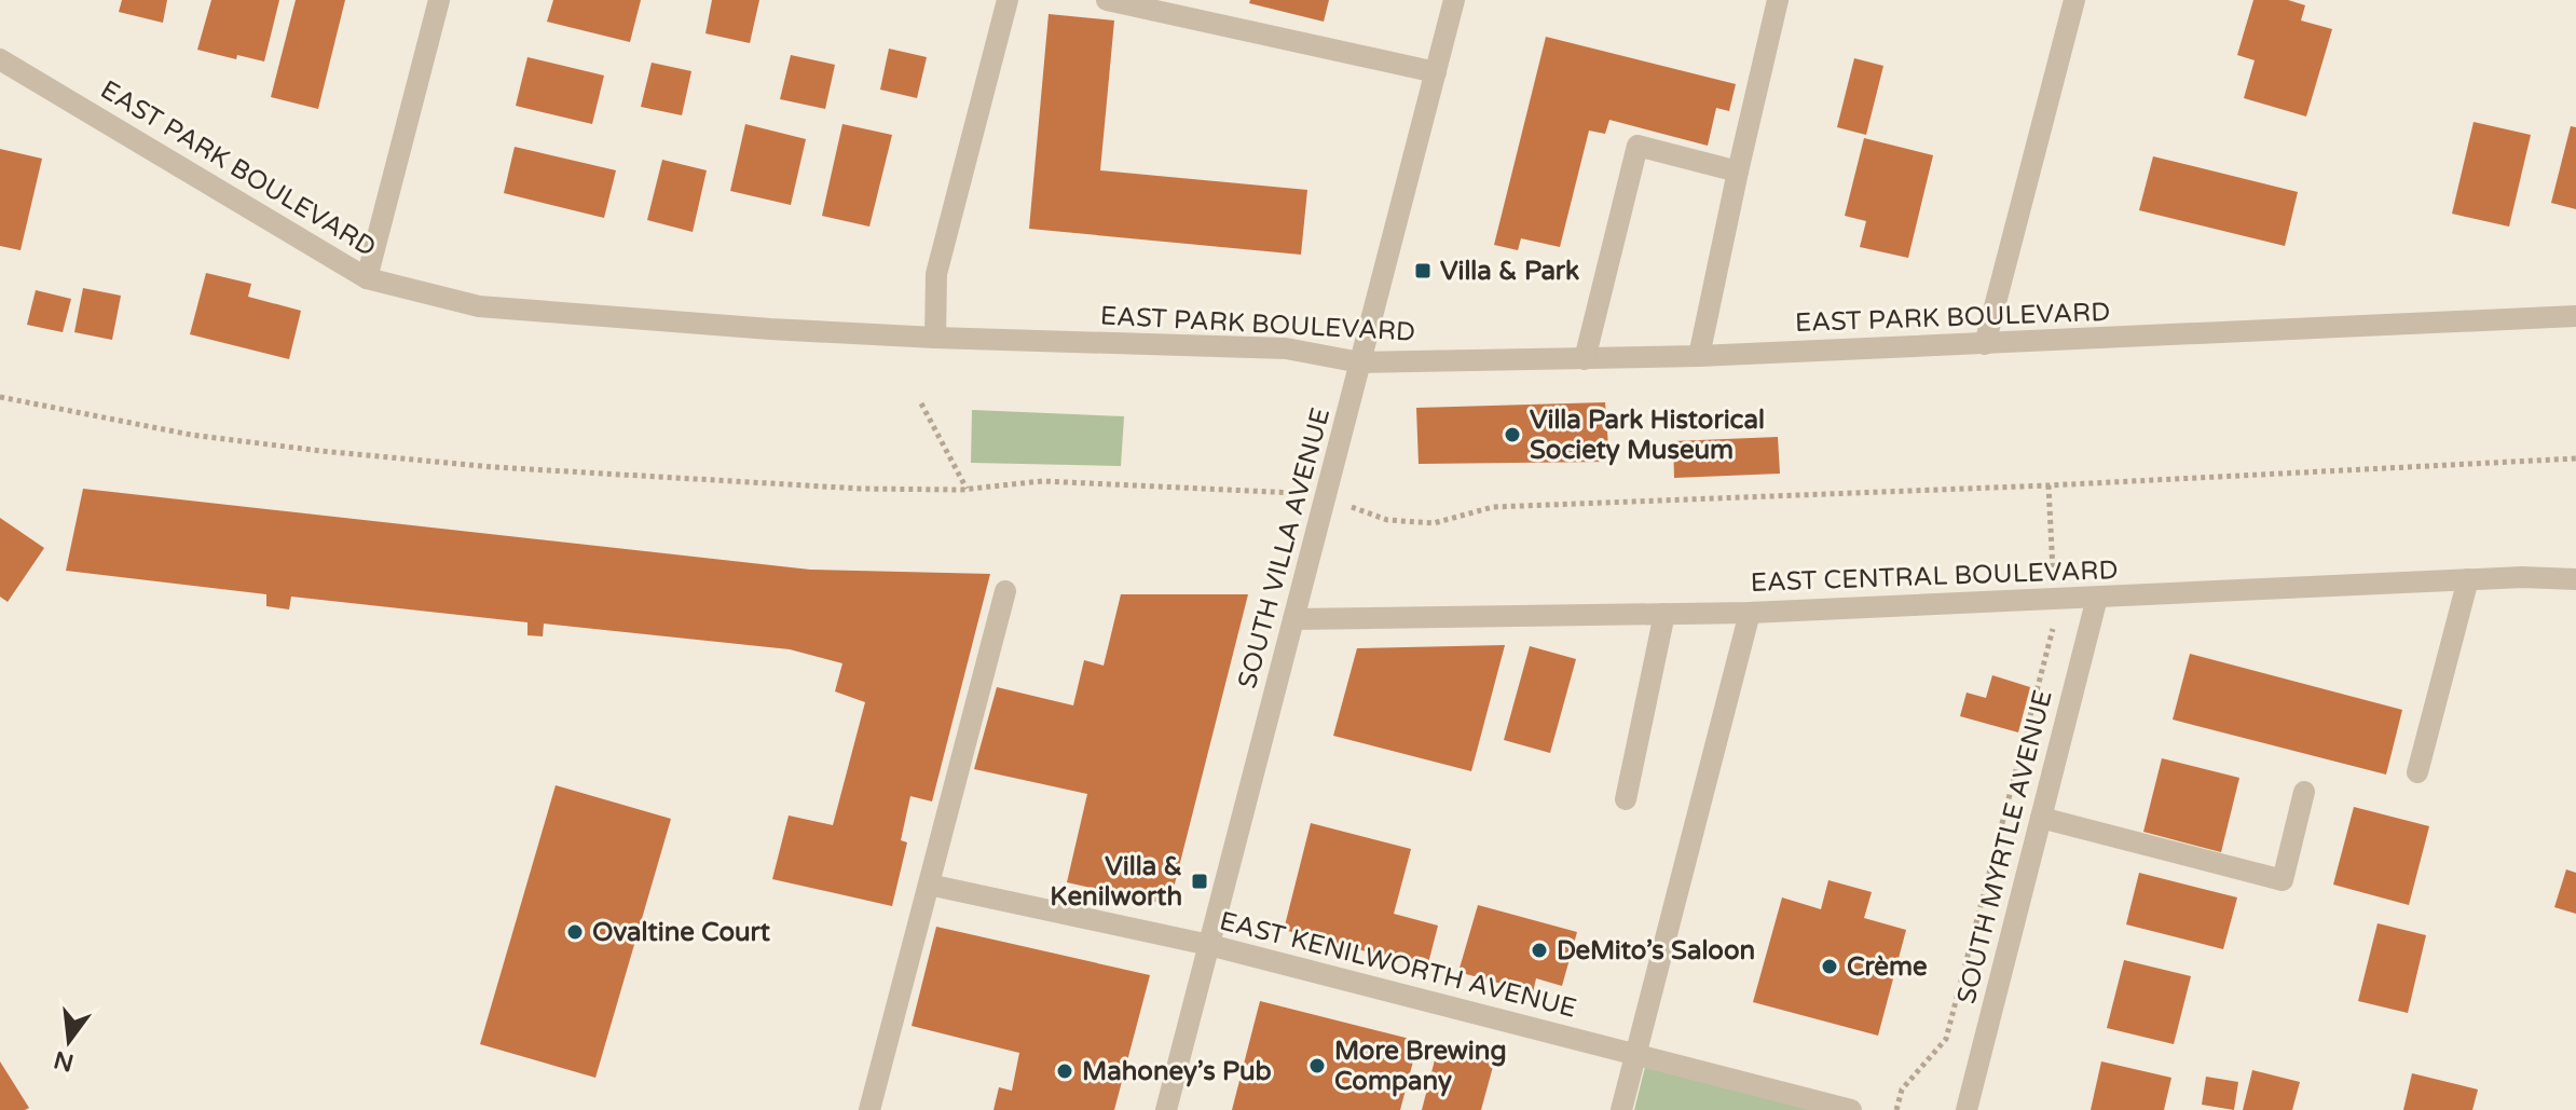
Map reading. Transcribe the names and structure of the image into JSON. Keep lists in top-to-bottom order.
{
  "streets": {
    "street": [
      "EAST PARK BOULEVARD",
      "SOUTH VILLA AVENUE",
      "EAST CENTRAL BOULEVARD",
      "SOUTH MYRTLE AVENUE",
      "EAST KENILWORTH AVENUE"
    ]
  },
  "crossings": [
    ["EAST PARK BOULEVARD", "SOUTH VILLA AVENUE"],
    ["SOUTH VILLA AVENUE", "EAST CENTRAL BOULEVARD"],
    ["SOUTH VILLA AVENUE", "EAST KENILWORTH AVENUE"],
    ["EAST CENTRAL BOULEVARD", "SOUTH MYRTLE AVENUE"]
  ],
  "places": {
    "transit": ["Villa & Park", "Villa & Kenilworth"],
    "other": [
      "Villa Park Historical Society Museum",
      "Ovaltine Court",
      "DeMito’s Saloon",
      "Crème",
      "More Brewing Company",
      "Mahoney’s Pub"
    ]
  },
  "north": "bottom"
}
